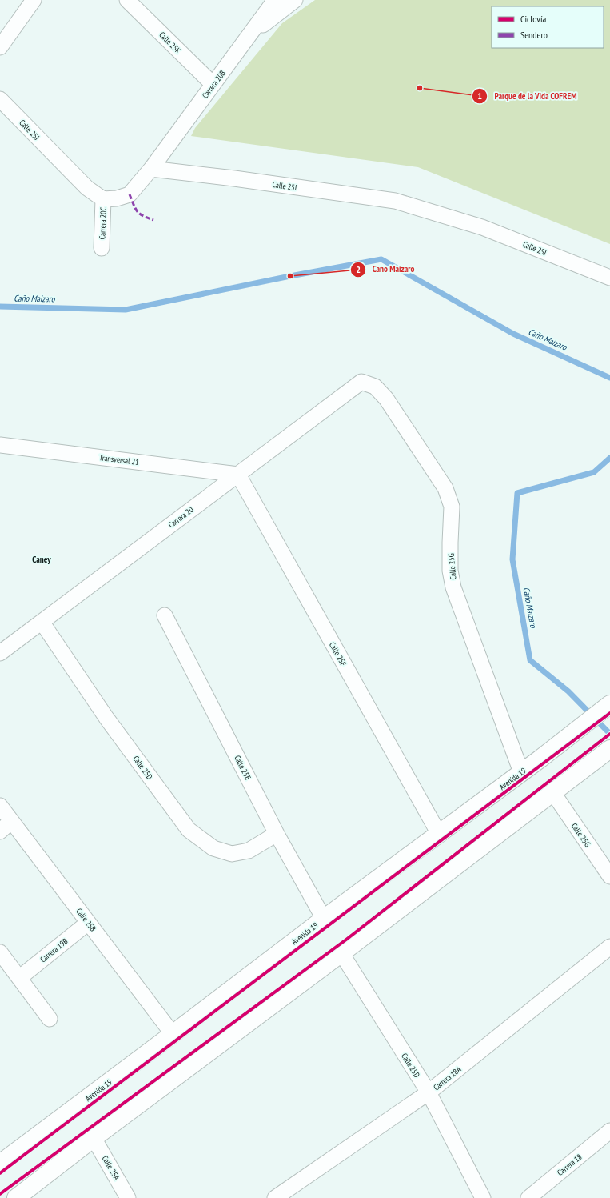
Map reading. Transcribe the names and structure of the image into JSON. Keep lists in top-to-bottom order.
{
  "streets": {
    "main road": ["Avenida 19"],
    "street": [
      "Calle 25K",
      "Carrera 20B",
      "Calle 25J",
      "Carrera 20C",
      "Transversal 21",
      "Carrera 20",
      "Calle 25G",
      "Calle 25F",
      "Calle 25D",
      "Calle 25E",
      "Calle 25B",
      "Carrera 19B",
      "Carrera 18A",
      "Carrera 18",
      "Calle 25A"
    ]
  },
  "crossings": [
    ["Calle 25K", "Carrera 20B"],
    ["Carrera 20B", "Calle 25J"],
    ["Calle 25J", "Carrera 20C"],
    ["Transversal 21", "Carrera 20"],
    ["Transversal 21", "Calle 25F"],
    ["Carrera 20", "Calle 25G"],
    ["Carrera 20", "Calle 25F"],
    ["Carrera 20", "Calle 25D"],
    ["Calle 25G", "Avenida 19"],
    ["Calle 25F", "Avenida 19"],
    ["Calle 25D", "Calle 25E"],
    ["Calle 25D", "Carrera 18A"],
    ["Calle 25E", "Avenida 19"],
    ["Avenida 19", "Calle 25B"],
    ["Calle 25B", "Carrera 19B"]
  ],
  "districts": ["Caney"],
  "water": ["Caño Maizaro"],
  "places": ["Parque de la Vida COFREM", "Caño Maizaro"],
  "legend": ["Ciclovía", "Sendero"]
}
